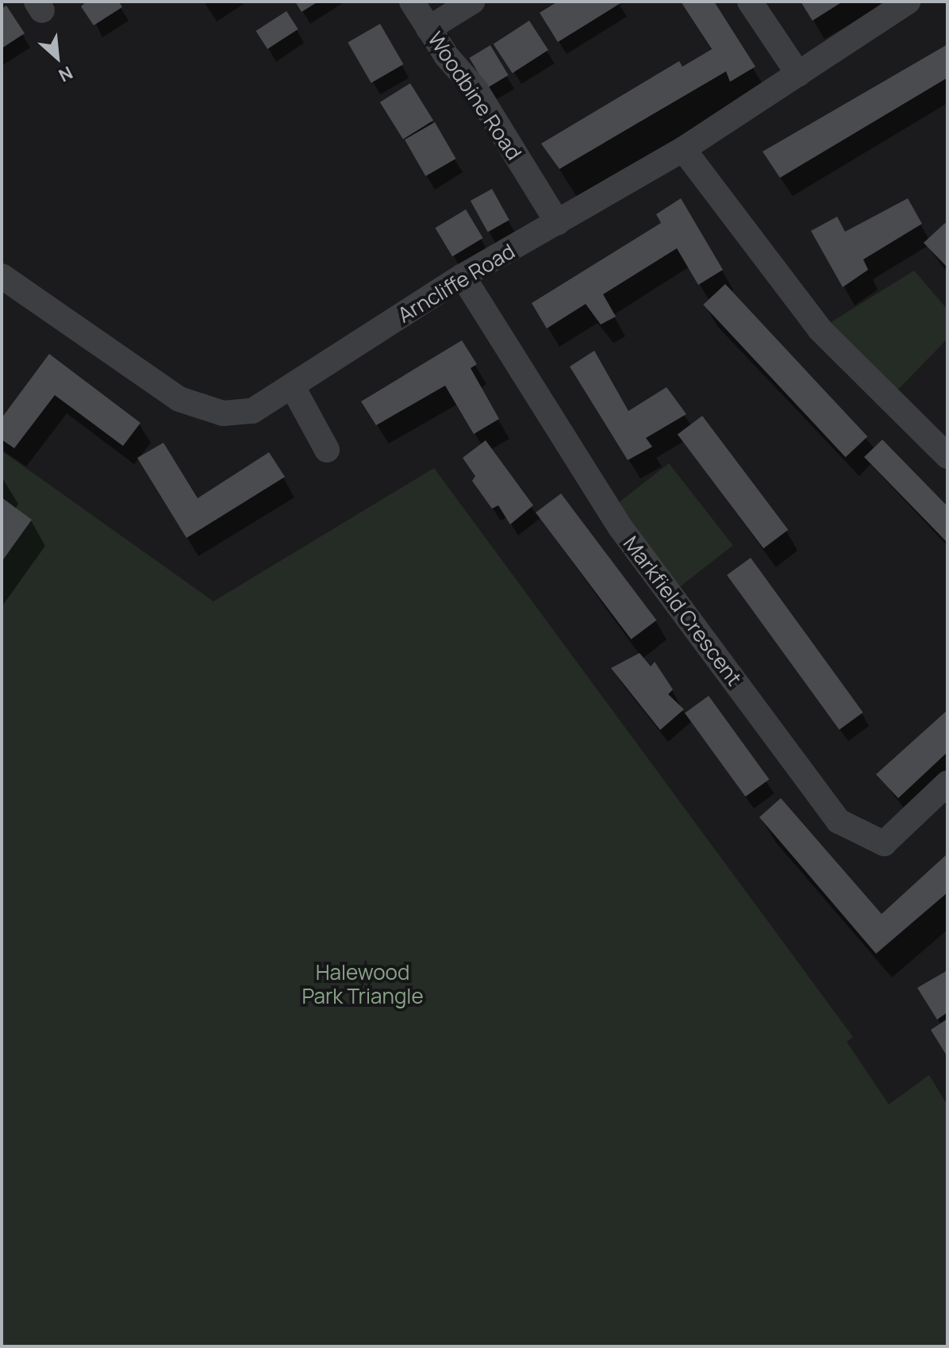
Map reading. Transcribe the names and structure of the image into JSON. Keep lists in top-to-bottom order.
{
  "streets": {
    "street": ["Woodbine Road", "Arncliffe Road", "Markfield Crescent"]
  },
  "crossings": [
    ["Woodbine Road", "Arncliffe Road"],
    ["Arncliffe Road", "Markfield Crescent"]
  ],
  "parks": ["Halewood Park Triangle"],
  "north": "bottom right"
}
